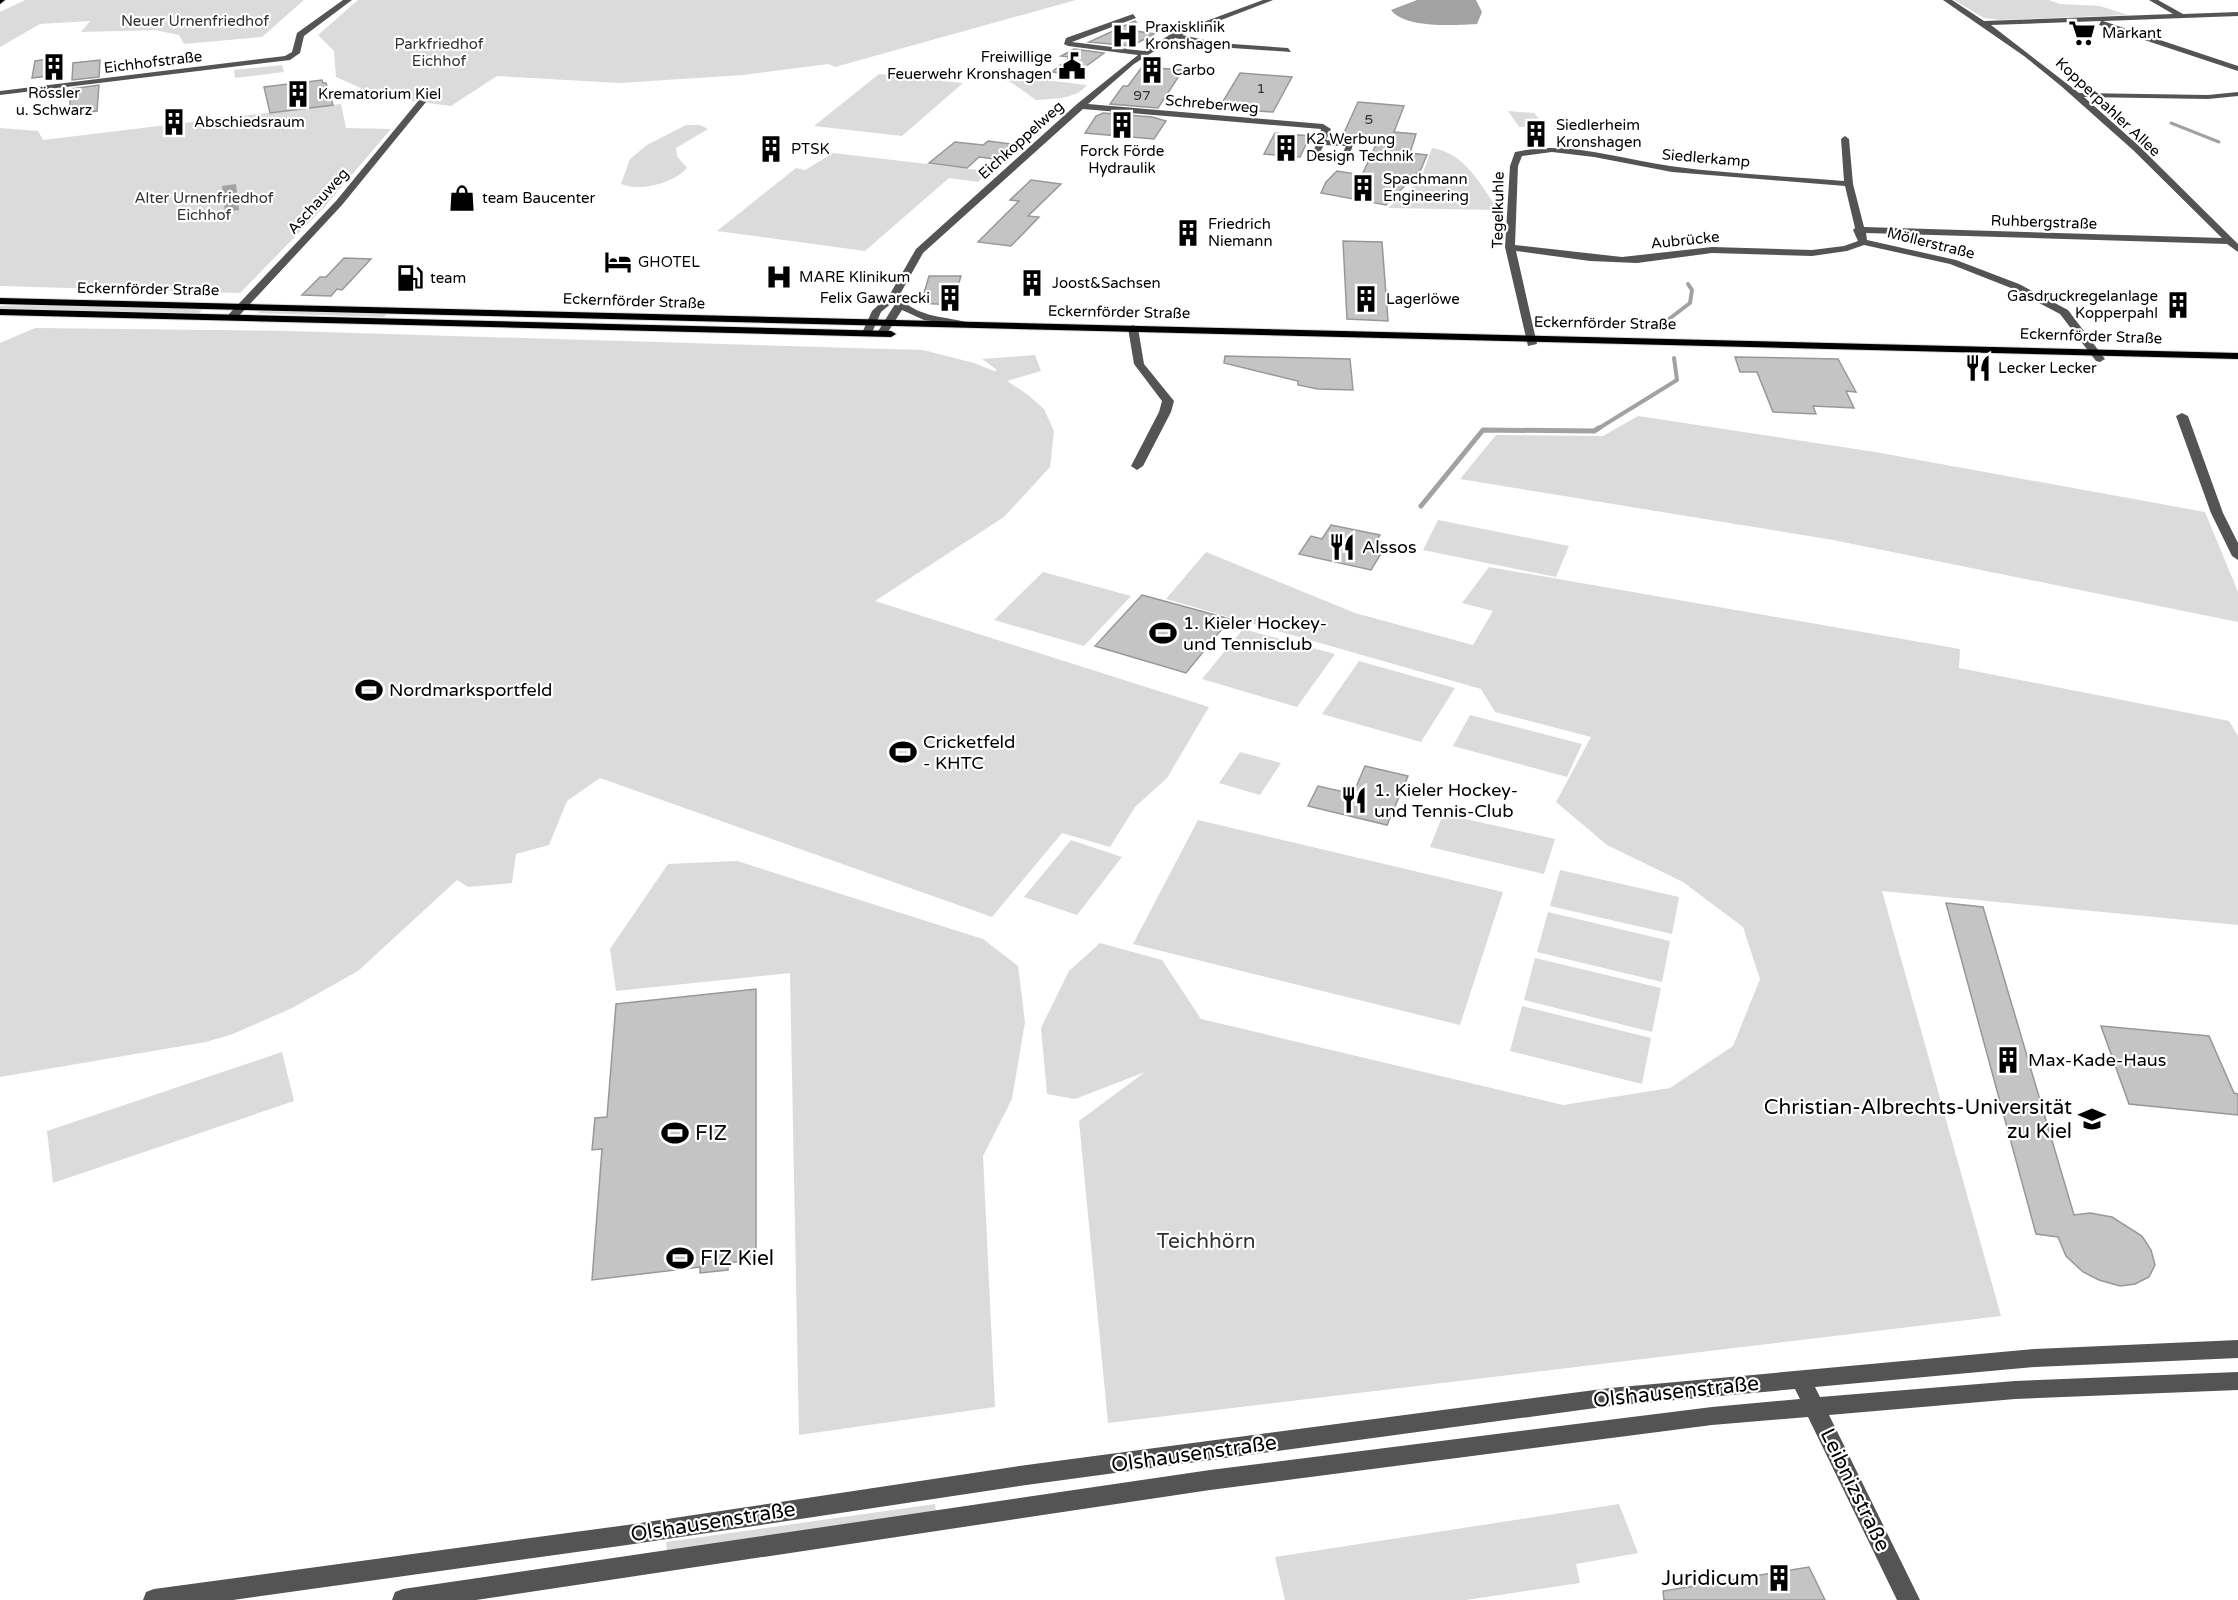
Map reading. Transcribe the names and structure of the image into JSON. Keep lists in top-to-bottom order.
{
  "streets": {
    "main road": ["Eckernförder Straße"],
    "street": [
      "Eichhofstraße",
      "Schreberweg",
      "Kopperpahler Allee",
      "Eichkoppelweg",
      "Siedlerkamp",
      "Aschauweg",
      "Tegelkuhle",
      "Ruhbergstraße",
      "Aubrücke",
      "Möllerstraße",
      "Olshausenstraße",
      "Leibnizstraße"
    ]
  },
  "crossings": [
    ["Schreberweg", "Eichkoppelweg"],
    ["Kopperpahler Allee", "Ruhbergstraße"],
    ["Eichkoppelweg", "Eckernförder Straße"],
    ["Siedlerkamp", "Tegelkuhle"],
    ["Siedlerkamp", "Möllerstraße"],
    ["Aschauweg", "Eckernförder Straße"],
    ["Tegelkuhle", "Aubrücke"],
    ["Tegelkuhle", "Eckernförder Straße"],
    ["Ruhbergstraße", "Möllerstraße"],
    ["Aubrücke", "Möllerstraße"],
    ["Möllerstraße", "Eckernförder Straße"],
    ["Olshausenstraße", "Leibnizstraße"]
  ],
  "parks": [
    "Neuer Urnenfriedhof",
    "Parkfriedhof Eichhof",
    "Alter Urnenfriedhof Eichhof",
    "Teichhörn"
  ],
  "places": {
    "supermarket": ["Markant"],
    "hospital": ["Praxisklinik Kronshagen", "MARE Klinikum"],
    "public building": ["Freiwillige Feuerwehr Kronshagen"],
    "building": [
      "Rössler u. Schwarz",
      "Carbo",
      "Krematorium Kiel",
      "Abschiedsraum",
      "Forck Förde Hydraulik",
      "Siedlerheim Kronshagen",
      "K2 Werbung Design Technik",
      "PTSK",
      "Spachmann Engineering",
      "Friedrich Niemann",
      "Joost&Sachsen",
      "Felix Gawarecki",
      "Lagerlöwe",
      "Gasdruckregelanlage Kopperpahl",
      "Max-Kade-Haus",
      "Juridicum"
    ],
    "shop": ["team Baucenter"],
    "hotel": ["GHOTEL"],
    "fuel station": ["team"],
    "restaurant": ["Lecker Lecker", "Alssos", "1. Kieler Hockey- und Tennis-Club"],
    "sports": [
      "1. Kieler Hockey- und Tennisclub",
      "Nordmarksportfeld",
      "Cricketfeld - KHTC",
      "FIZ",
      "FIZ Kiel"
    ],
    "school or university": ["Christian-Albrechts-Universität zu Kiel"]
  },
  "house_numbers": ["1", "97", "5"]
}
